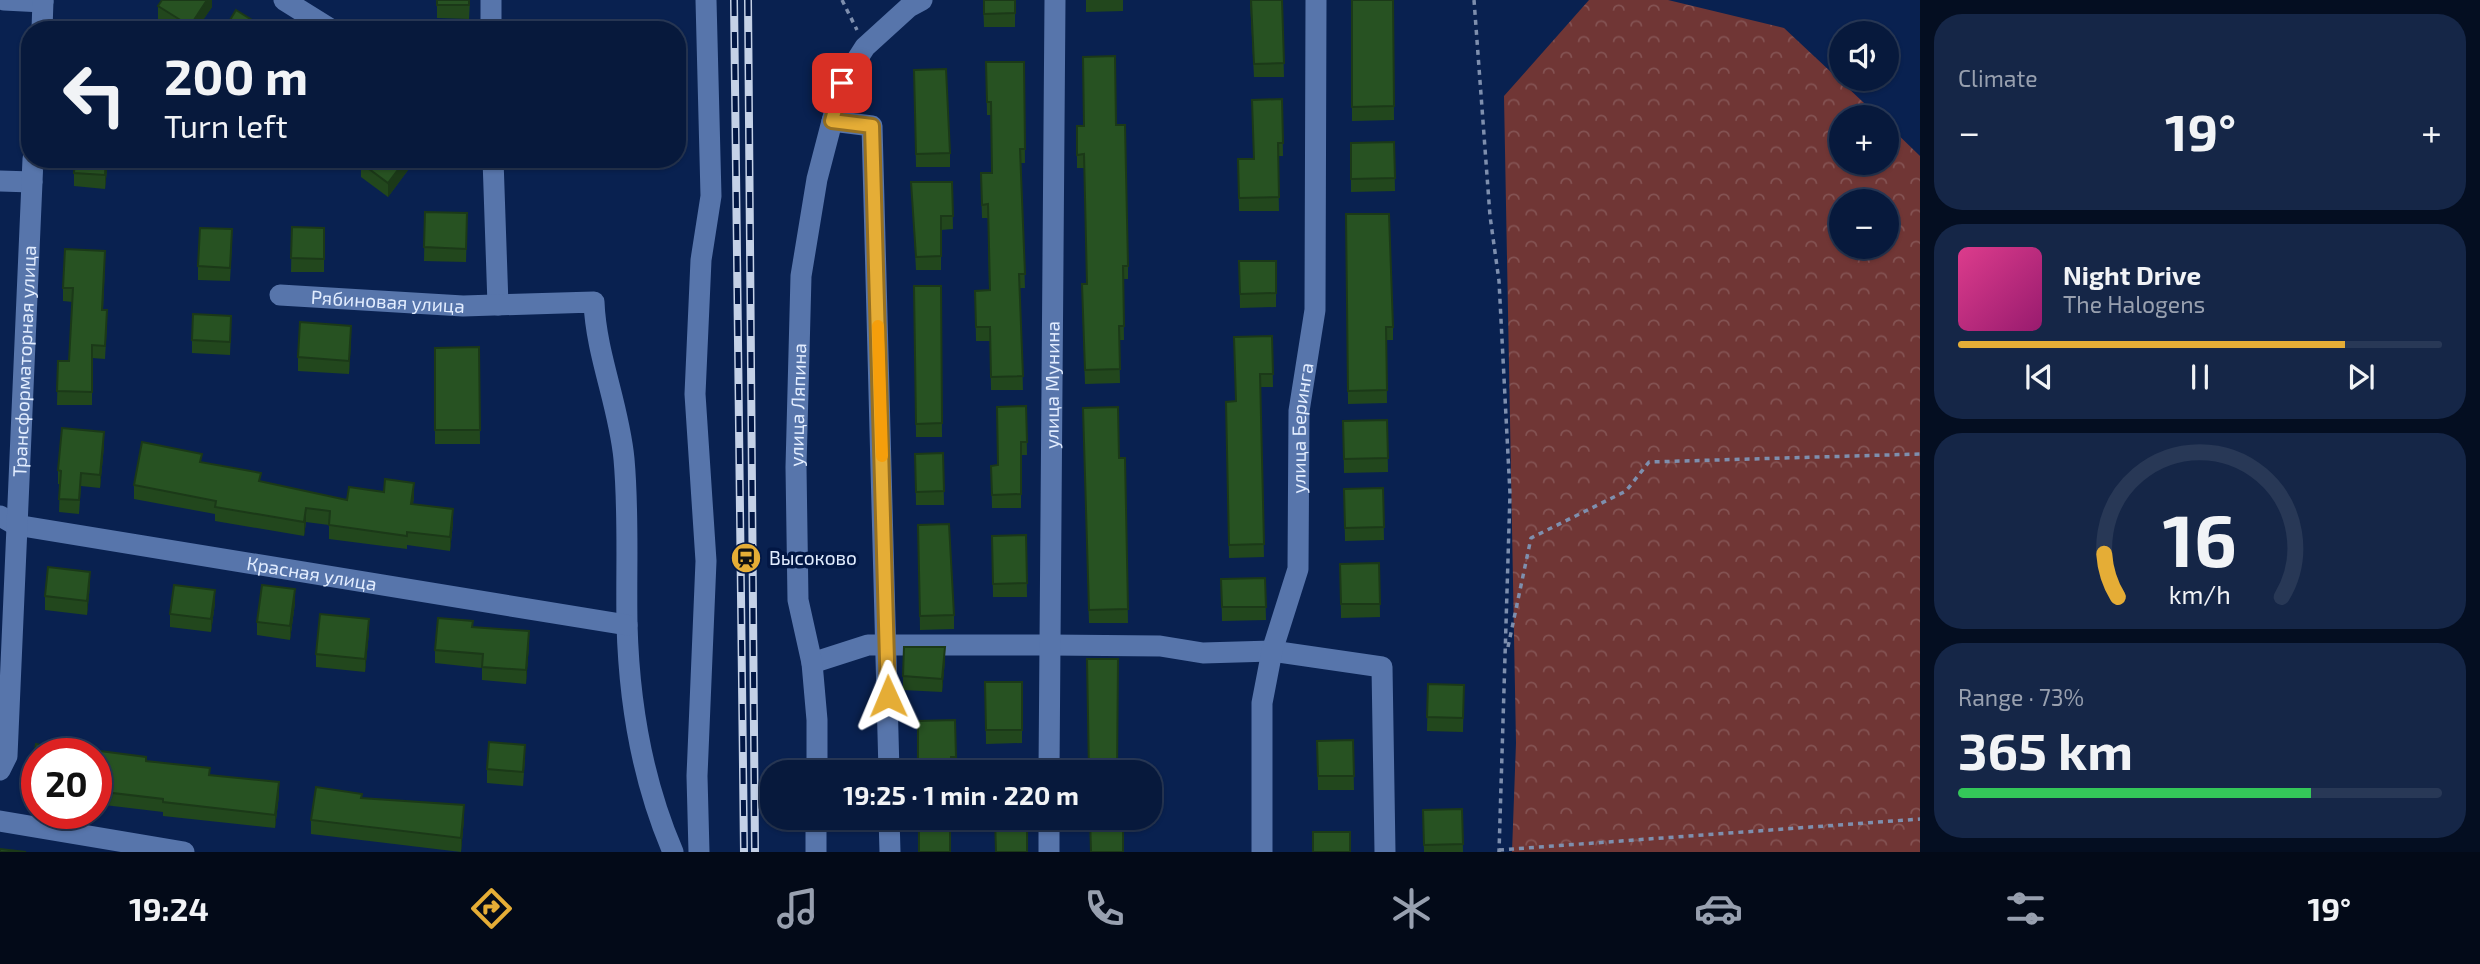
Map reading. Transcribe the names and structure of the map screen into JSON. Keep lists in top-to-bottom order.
{
  "streets": {
    "street": [
      "Рябиновая улица",
      "Трансформаторная улица",
      "улица Мунина",
      "улица Ляпина",
      "улица Беринга",
      "Красная улица"
    ]
  },
  "crossings": [
    ["Рябиновая улица", "Красная улица"],
    ["Трансформаторная улица", "Красная улица"]
  ],
  "places": {
    "station": ["Высоково"]
  },
  "page": {
    "tile": [
      "Climate",
      ["Range · 73%", "365 km"]
    ],
    "map_buttons": ["+", "−"],
    "turn": ["200 m", "Turn left"],
    "heat": ["−", "19°", "+"],
    "song": ["Night Drive", "The Halogens"],
    "limit": "20",
    "trip": "19:25 · 1 min · 220 m",
    "tabs": ["19:24", "19°"],
    "gauge": ["16", "km/h"]
  }
}
